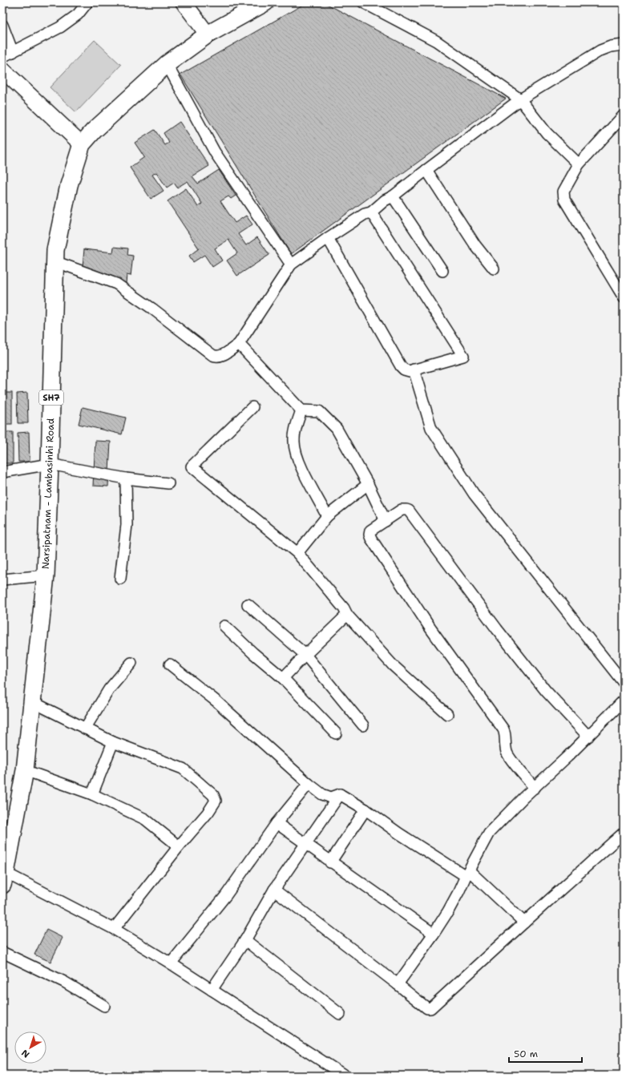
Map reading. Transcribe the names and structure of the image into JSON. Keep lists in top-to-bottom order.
{
  "streets": {
    "main road": ["SH7", "Narsipatnam - Lambasinhi Road"]
  },
  "scale_bar": "50 m",
  "north": "bottom left"
}
